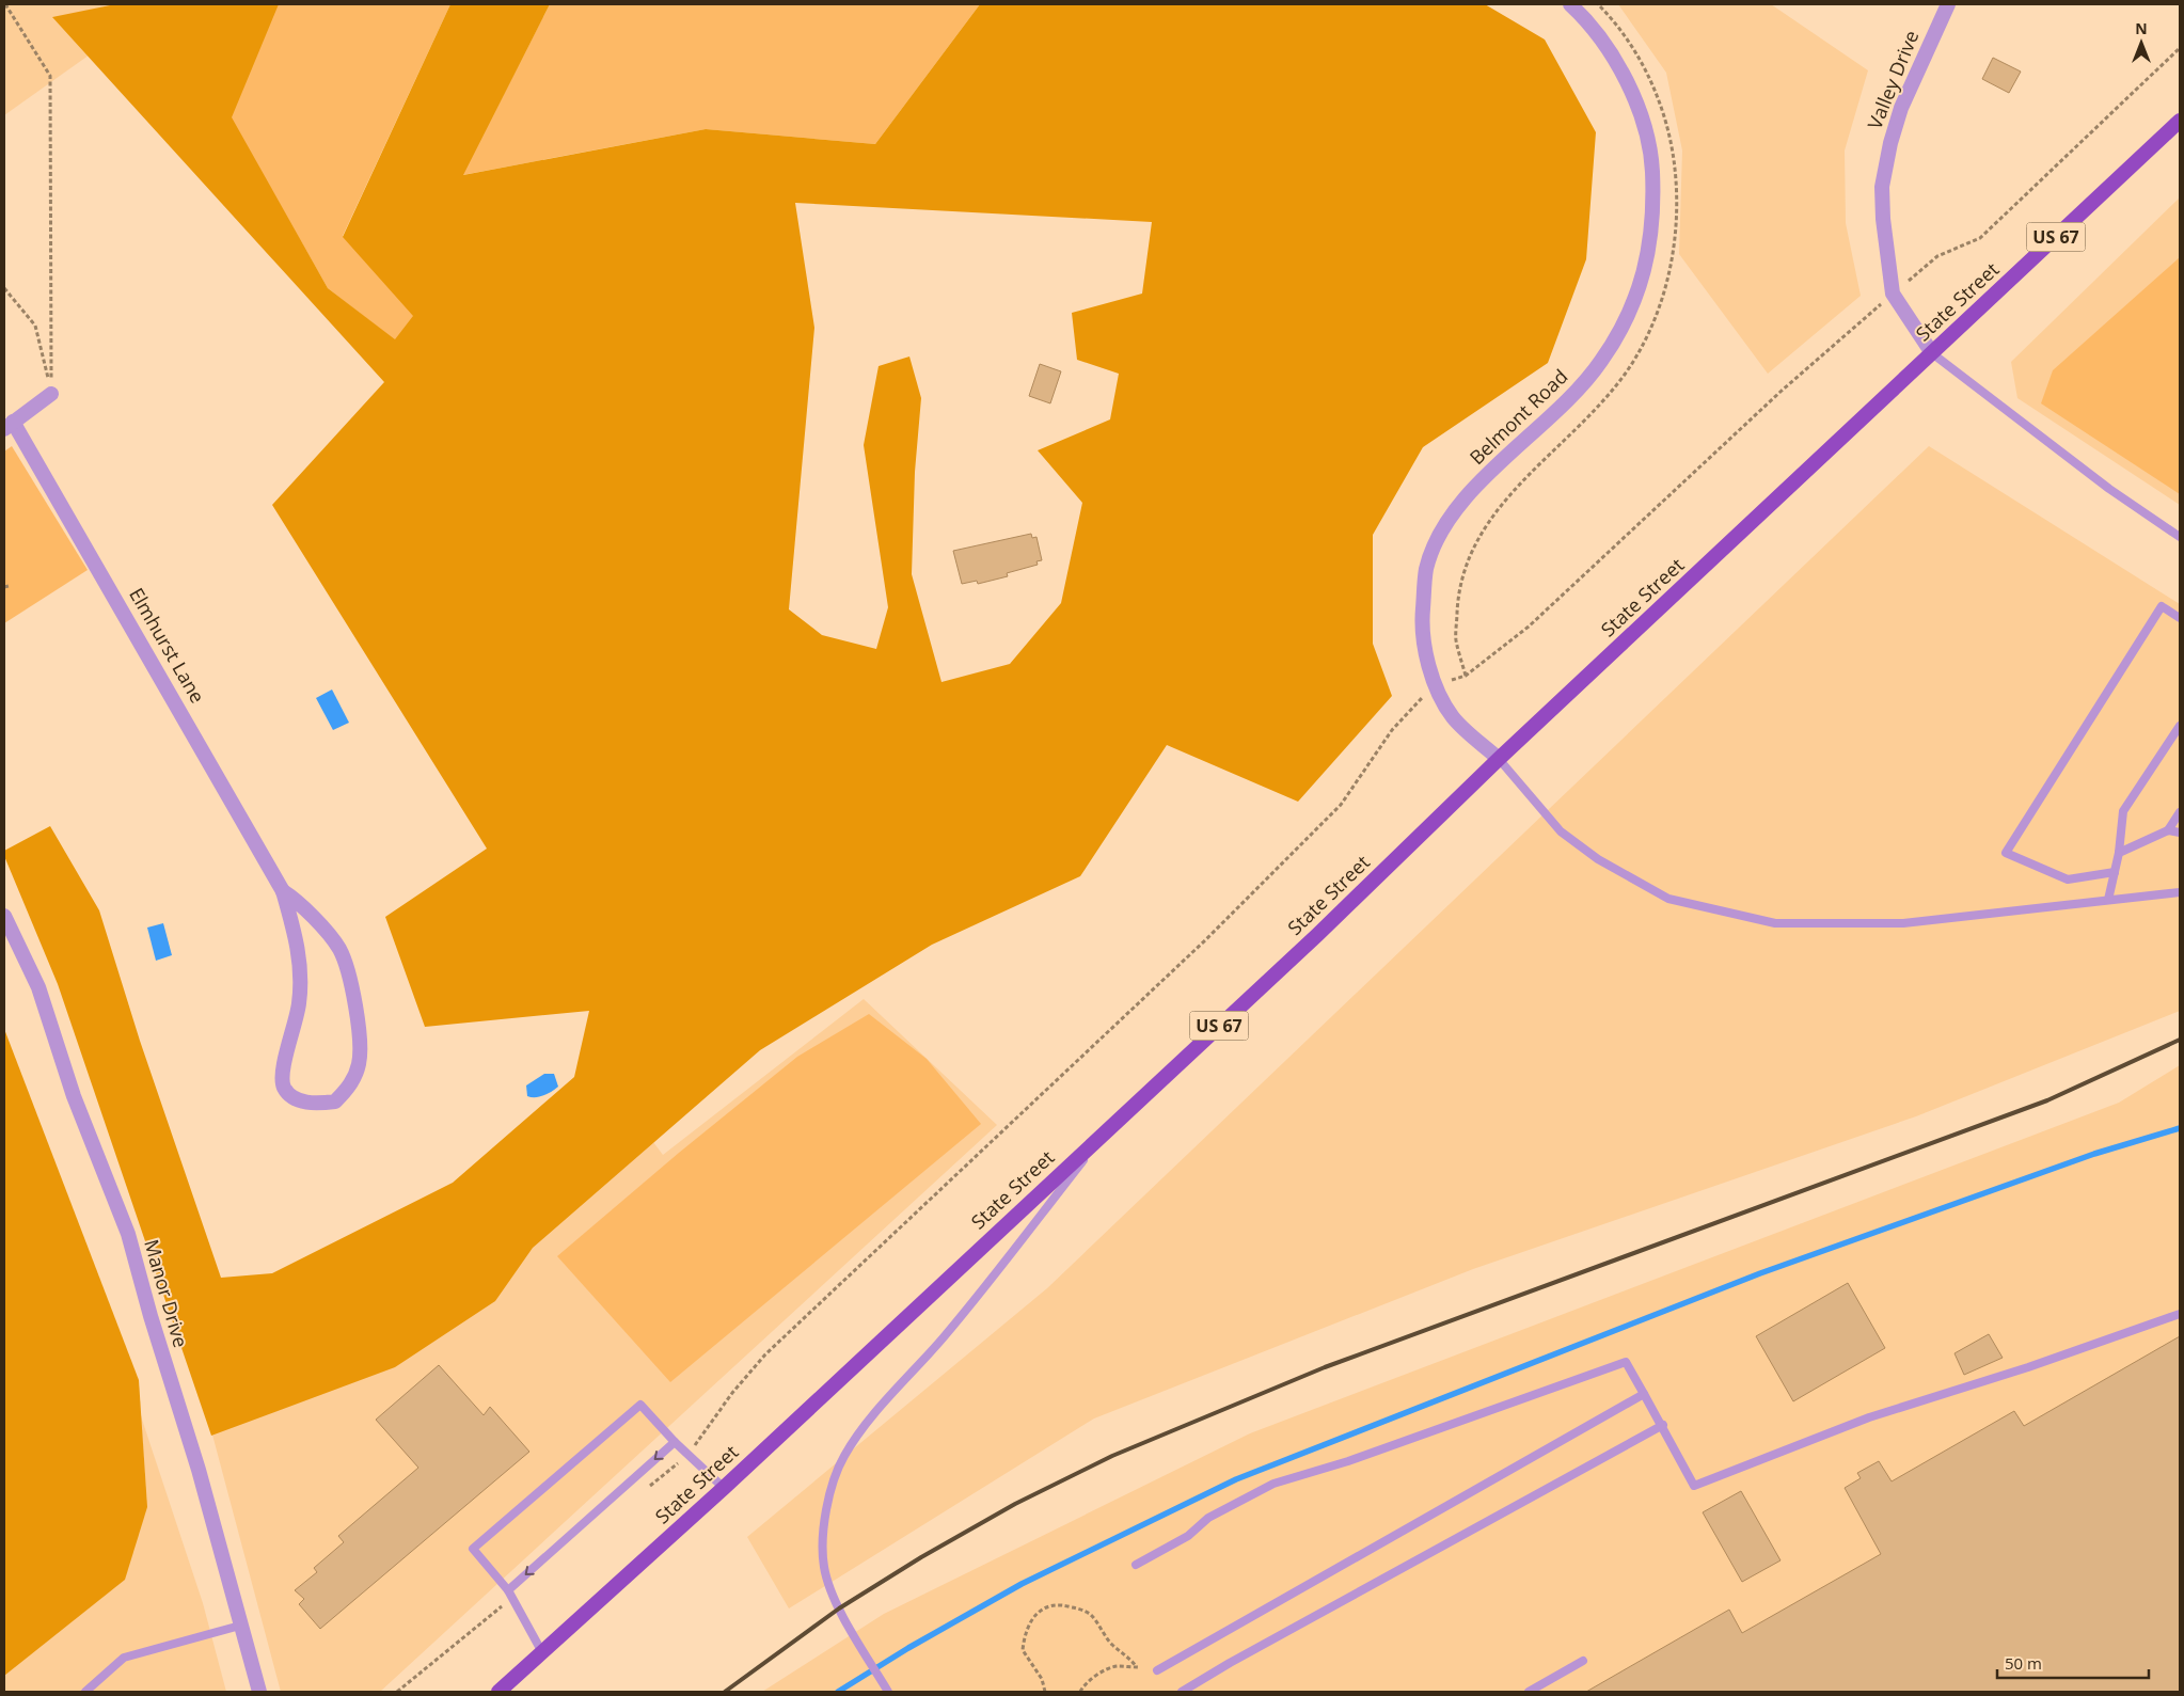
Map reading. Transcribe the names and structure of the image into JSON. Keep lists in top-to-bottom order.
{
  "streets": {
    "main road": ["US 67", "State Street"],
    "street": [
      "Valley Drive",
      "Belmont Road",
      "Elmhurst Lane",
      "Manor Drive"
    ]
  },
  "crossings": [
    ["Valley Drive", "State Street"],
    ["State Street", "Belmont Road"]
  ],
  "scale_bar": "50 m",
  "north": "top"
}
